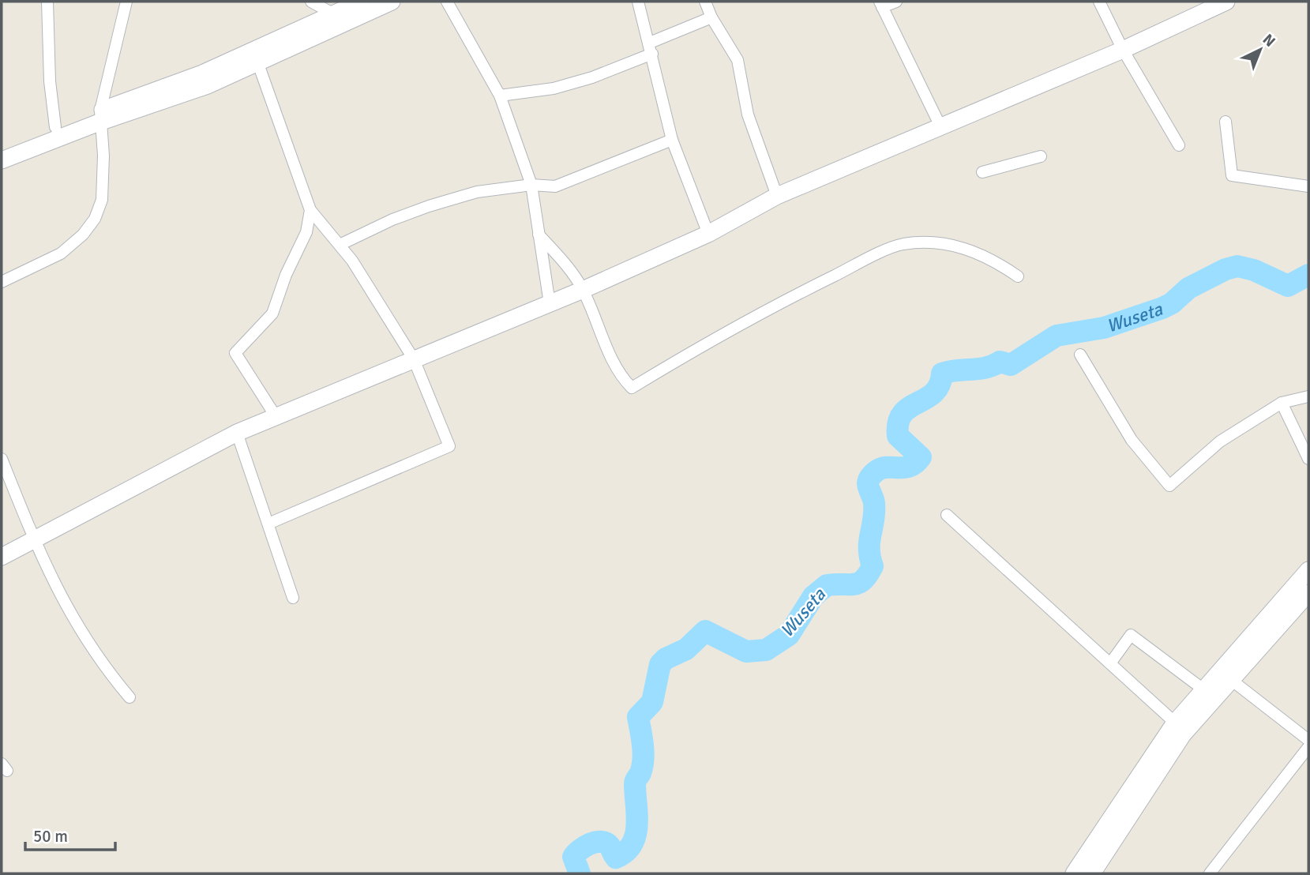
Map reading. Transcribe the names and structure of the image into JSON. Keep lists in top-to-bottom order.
{
  "water": ["Wuseta"],
  "scale_bar": "50 m",
  "north": "top right"
}
